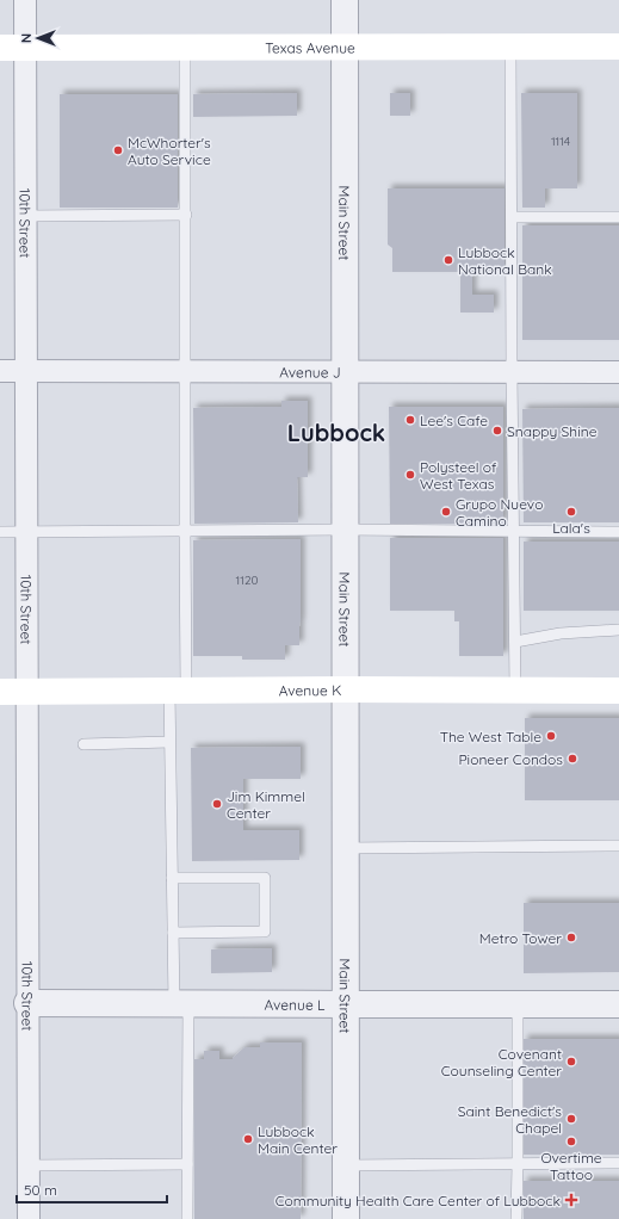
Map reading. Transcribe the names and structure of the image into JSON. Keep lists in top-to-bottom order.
{
  "streets": {
    "main road": ["Texas Avenue", "Avenue K"],
    "street": [
      "10th Street",
      "Main Street",
      "Avenue J",
      "Avenue L"
    ]
  },
  "crossings": [
    ["Texas Avenue", "10th Street"],
    ["Texas Avenue", "Main Street"],
    ["10th Street", "Avenue J"],
    ["10th Street", "Avenue K"],
    ["10th Street", "Avenue L"],
    ["Main Street", "Avenue J"],
    ["Main Street", "Avenue K"],
    ["Main Street", "Avenue L"]
  ],
  "districts": ["Lubbock"],
  "places": {
    "other": [
      "McWhorter's Auto Service",
      "Lubbock National Bank",
      "Lee's Cafe",
      "Snappy Shine",
      "Polysteel of West Texas",
      "Grupo Nuevo Camino",
      "Lala's",
      "The West Table",
      "Pioneer Condos",
      "Jim Kimmel Center",
      "Metro Tower",
      "Covenant Counseling Center",
      "Saint Benedict's Chapel",
      "Lubbock Main Center",
      "Overtime Tattoo"
    ],
    "health": ["Community Health Care Center of Lubbock"]
  },
  "house_numbers": ["1114", "1120"],
  "scale_bar": "50 m",
  "north": "left"
}
